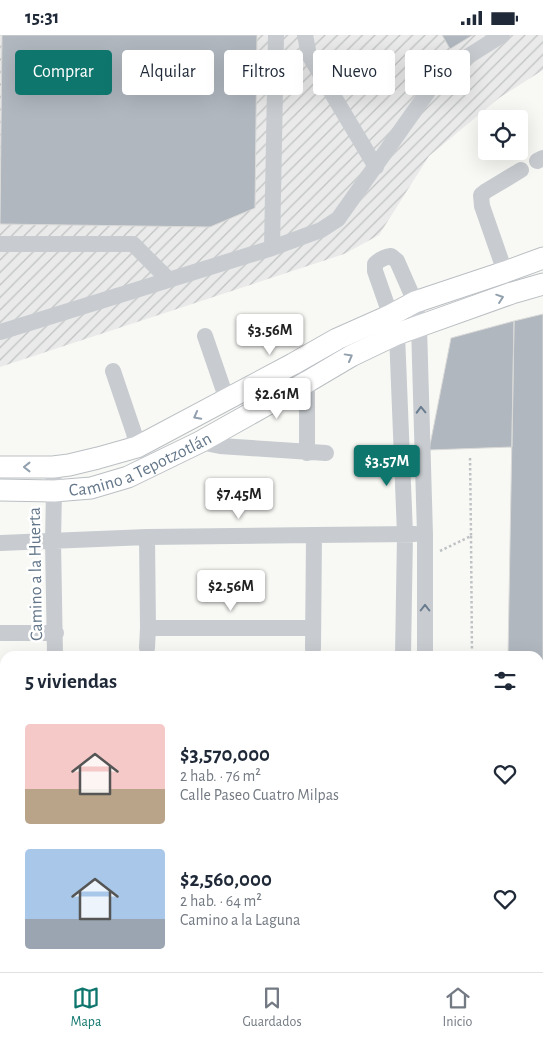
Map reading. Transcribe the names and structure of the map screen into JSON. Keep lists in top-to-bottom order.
{
  "streets": {
    "main road": ["Camino a Tepotzotlán"],
    "street": ["Camino a la Huerta"]
  },
  "crossings": [
    ["Camino a Tepotzotlán", "Camino a la Huerta"]
  ],
  "page": {
    "status": "15:31",
    "chip": [
      "Comprar",
      "Alquilar",
      "Filtros",
      "Nuevo",
      "Piso"
    ],
    "price": [
      "$3.56M",
      "$2.61M",
      "$3.57M",
      "$7.45M",
      "$2.56M"
    ],
    "heading": "5 viviendas",
    "list": [
      {
        "name": "$3,570,000",
        "note": "2 hab. · 76 m² · Calle Paseo Cuatro Milpas"
      },
      {
        "name": "$2,560,000",
        "note": "2 hab. · 64 m² · Camino a la Laguna"
      }
    ],
    "tabs": ["Mapa", "Guardados", "Inicio"]
  }
}
